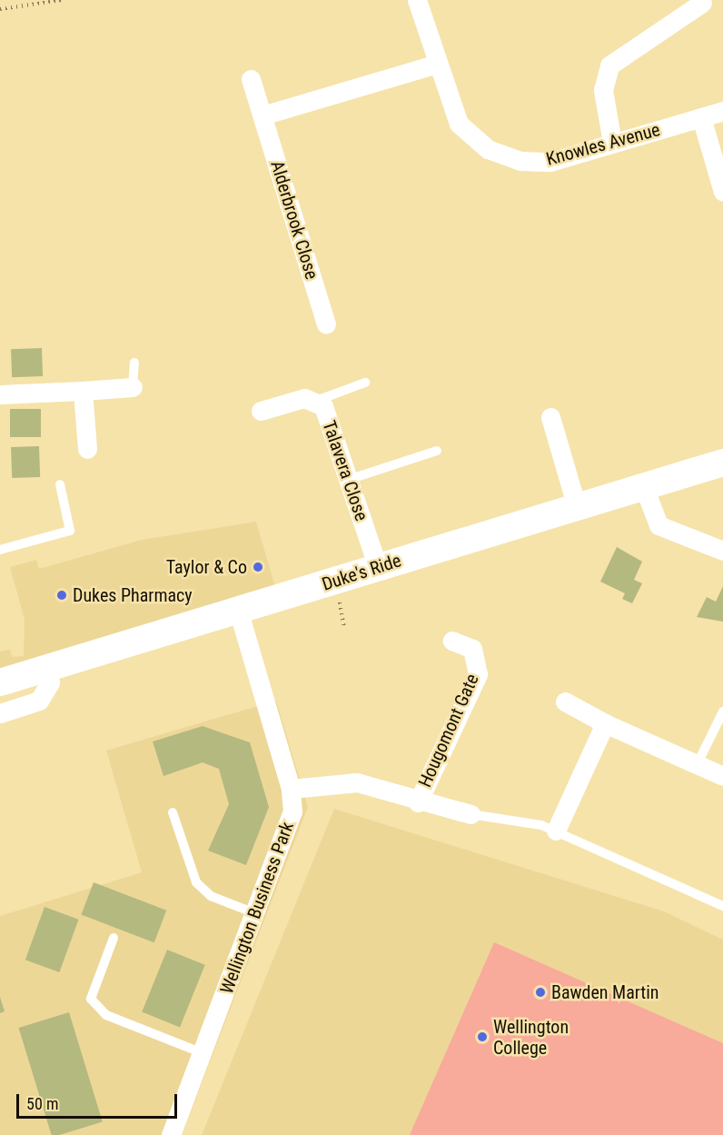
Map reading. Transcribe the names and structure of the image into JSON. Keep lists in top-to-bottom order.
{
  "streets": {
    "main road": ["Duke's Ride"],
    "street": [
      "Knowles Avenue",
      "Alderbrook Close",
      "Talavera Close",
      "Hougomont Gate",
      "Wellington Business Park"
    ]
  },
  "crossings": [
    ["Talavera Close", "Duke's Ride"],
    ["Duke's Ride", "Wellington Business Park"]
  ],
  "places": [
    "Taylor & Co",
    "Dukes Pharmacy",
    "Bawden Martin",
    "Wellington College"
  ],
  "scale_bar": "50 m"
}
